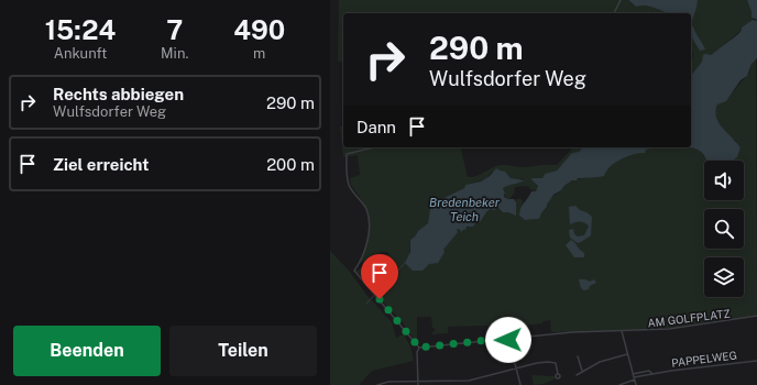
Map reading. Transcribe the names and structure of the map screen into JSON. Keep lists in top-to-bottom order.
{
  "streets": {
    "street": ["AM GOLFPLATZ", "PAPPELWEG"]
  },
  "water": ["Bredenbeker Teich"],
  "page": {
    "eta": [
      "15:24",
      "Ankunft",
      "7",
      "Min.",
      "490",
      "m"
    ],
    "turn": ["290 m", "Wulfsdorfer Weg"],
    "list": [
      {
        "name": "Rechts abbiegen",
        "note": "Wulfsdorfer Weg",
        "value": "290 m"
      },
      {
        "name": "Ziel erreicht",
        "value": "200 m"
      }
    ],
    "then": "Dann",
    "buttons": ["Beenden", "Teilen"]
  }
}
